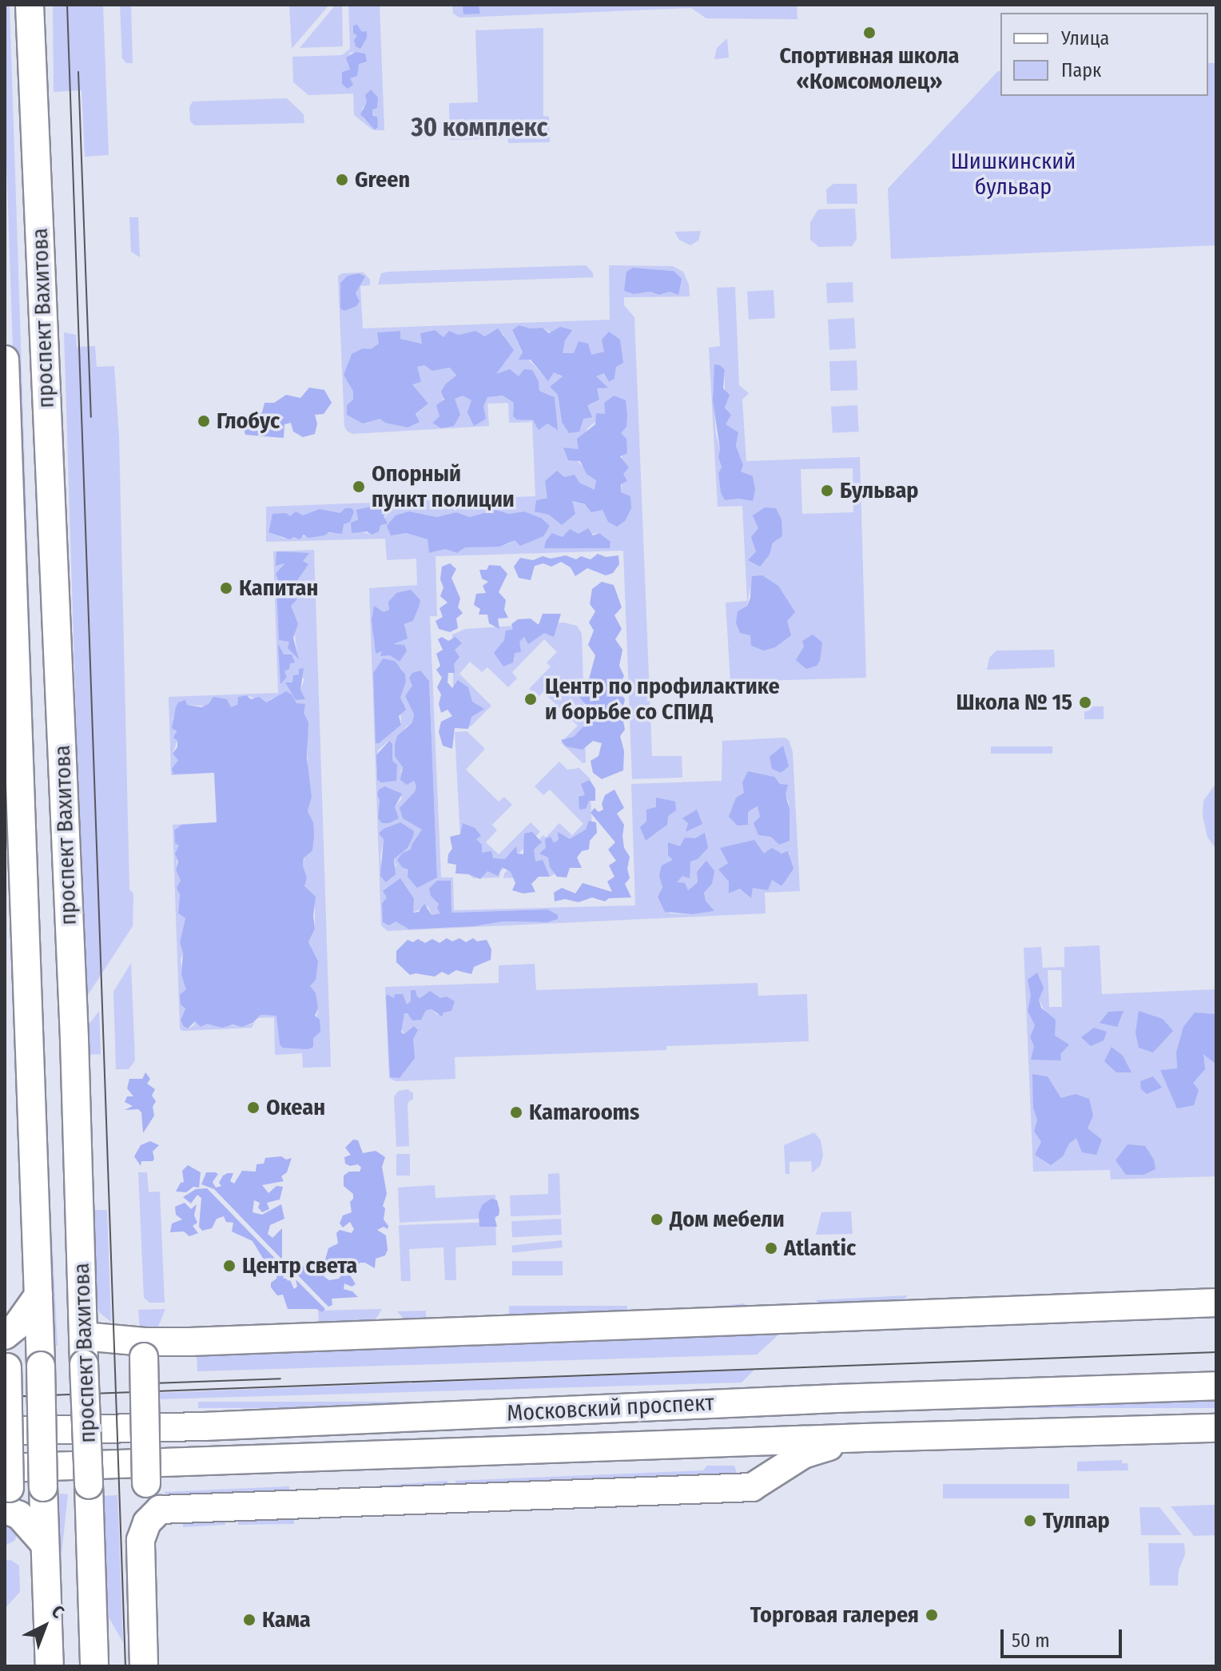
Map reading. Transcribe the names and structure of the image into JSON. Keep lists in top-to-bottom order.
{
  "streets": {
    "main road": ["проспект Вахитова", "Московский проспект"]
  },
  "districts": ["30 комплекс"],
  "parks": ["Шишкинский бульвар"],
  "places": [
    "Спортивная школа «Комсомолец»",
    "Green",
    "Глобус",
    "Опорный пункт полиции",
    "Бульвар",
    "Капитан",
    "Центр по профилактике и борьбе со СПИД",
    "Школа № 15",
    "Океан",
    "Kamarooms",
    "Дом мебели",
    "Atlantic",
    "Центр света",
    "Тулпар",
    "Торговая галерея",
    "Кама"
  ],
  "legend": ["Улица", "Парк"],
  "scale_bar": "50 m",
  "north": "top right"
}
